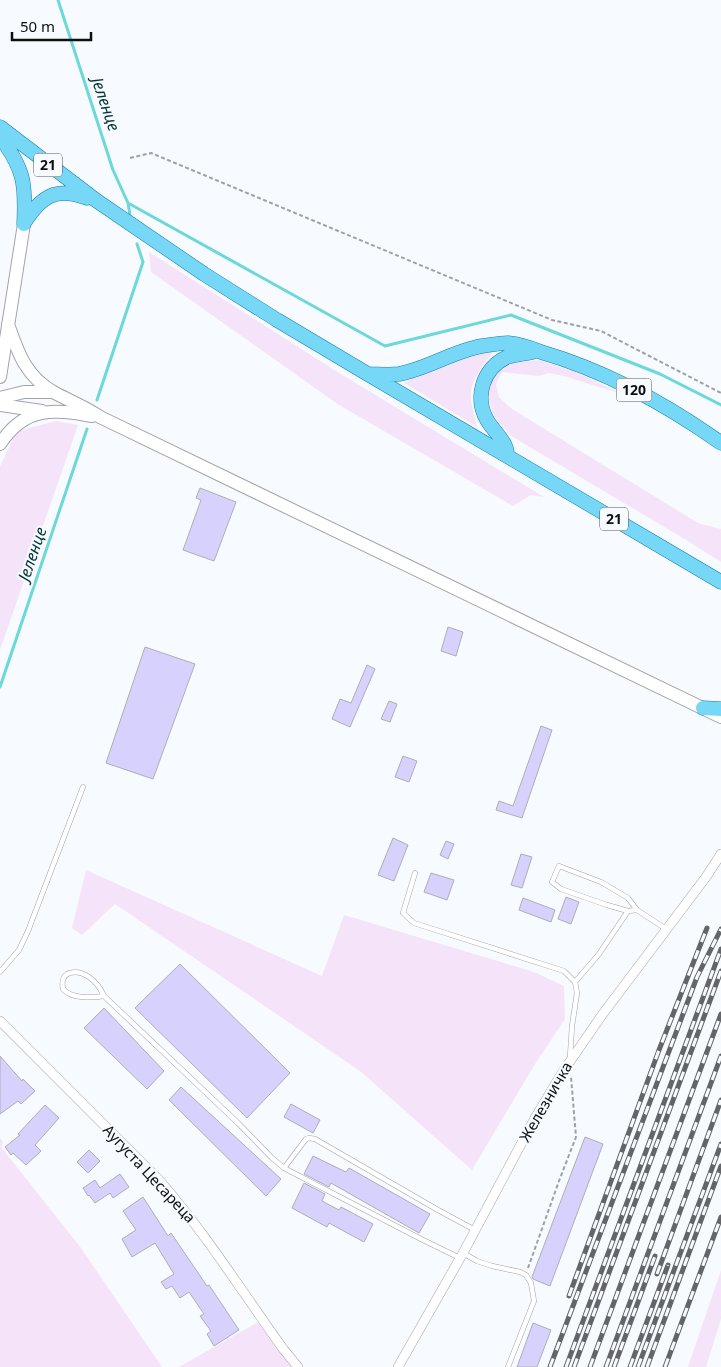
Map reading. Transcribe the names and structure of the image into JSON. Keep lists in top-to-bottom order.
{
  "streets": {
    "main road": ["21", "120"],
    "street": ["Железничка", "Аугуста Цесареца"]
  },
  "crossings": [
    ["21", "120"]
  ],
  "water": ["Јеленце"],
  "scale_bar": "50 m"
}
